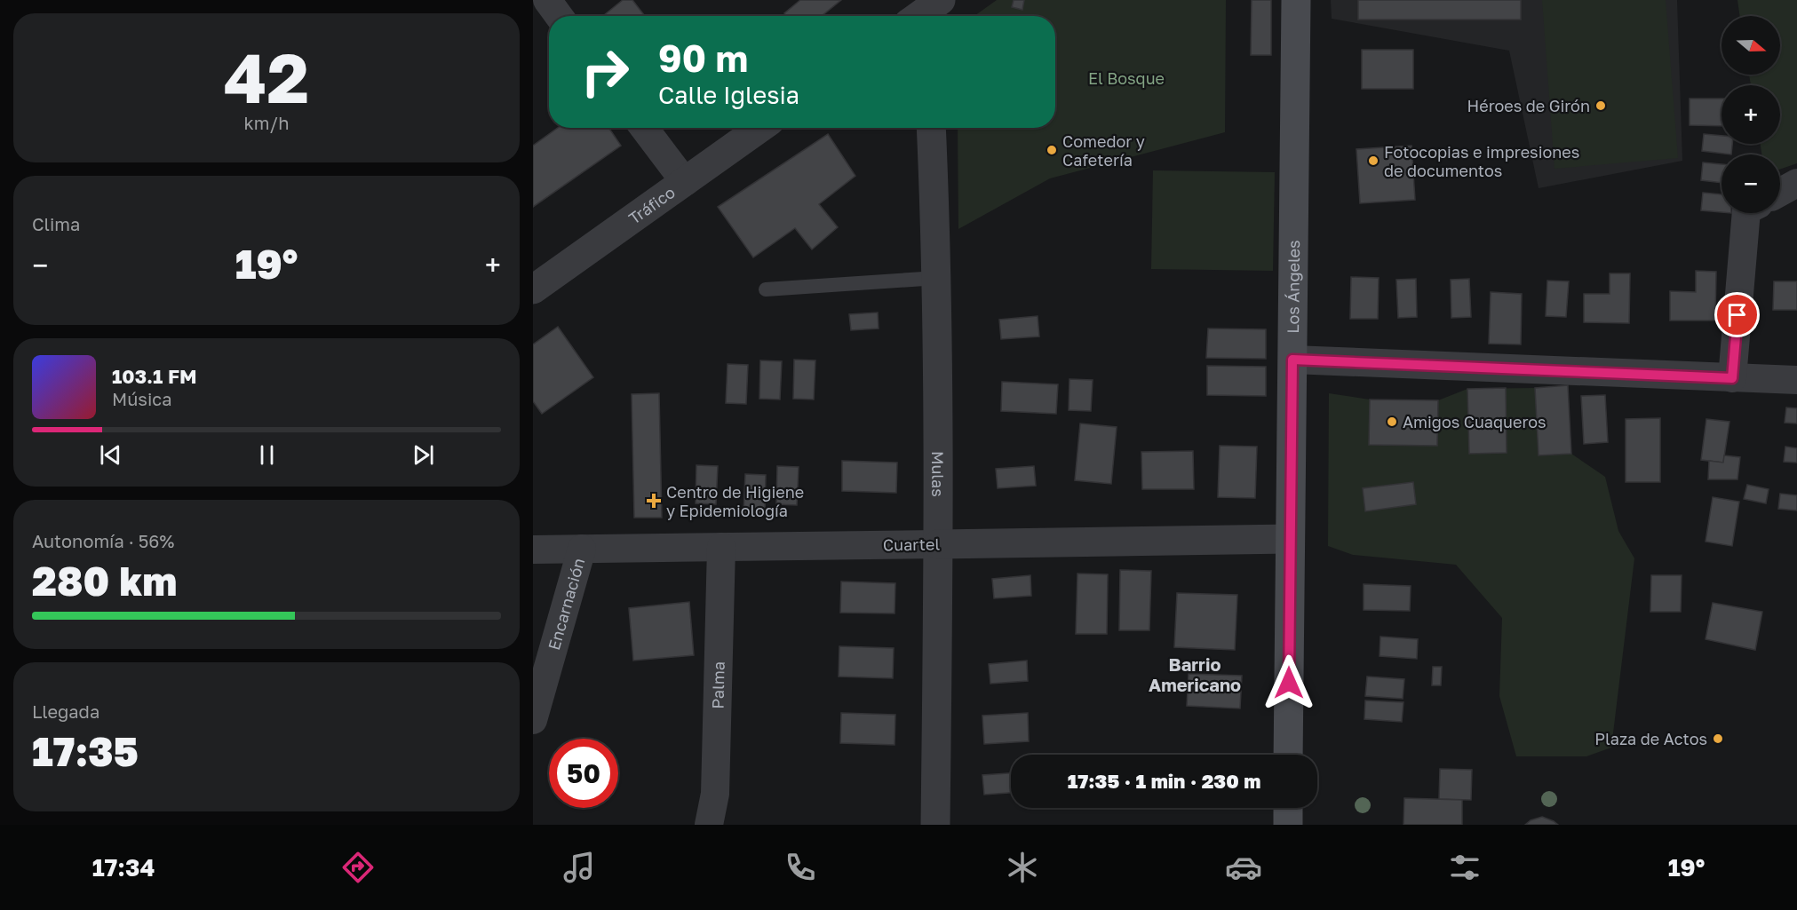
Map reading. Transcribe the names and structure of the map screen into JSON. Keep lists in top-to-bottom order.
{
  "streets": {
    "main road": ["Los Ángeles"],
    "street": [
      "Tráfico",
      "Mulas",
      "Cuartel",
      "Encarnación",
      "Palma"
    ]
  },
  "crossings": [
    ["Los Ángeles", "Cuartel"],
    ["Mulas", "Cuartel"],
    ["Cuartel", "Encarnación"],
    ["Cuartel", "Palma"]
  ],
  "districts": ["Barrio Americano"],
  "parks": ["El Bosque"],
  "places": {
    "other": [
      "Héroes de Girón",
      "Comedor y Cafetería",
      "Fotocopias e impresiones de documentos",
      "Amigos Cuaqueros",
      "Plaza de Actos"
    ],
    "health": ["Centro de Higiene y Epidemiología"]
  },
  "north": "right",
  "page": {
    "tile": [
      ["42", "km/h"],
      "Clima",
      ["Autonomía · 56%", "280 km"],
      ["Llegada", "17:35"]
    ],
    "map_buttons": ["+", "−"],
    "turn": ["90 m", "Calle Iglesia"],
    "heat": ["−", "19°", "+"],
    "song": ["103.1 FM", "Música"],
    "limit": "50",
    "trip": "17:35 · 1 min · 230 m",
    "tabs": ["17:34", "19°"]
  }
}
